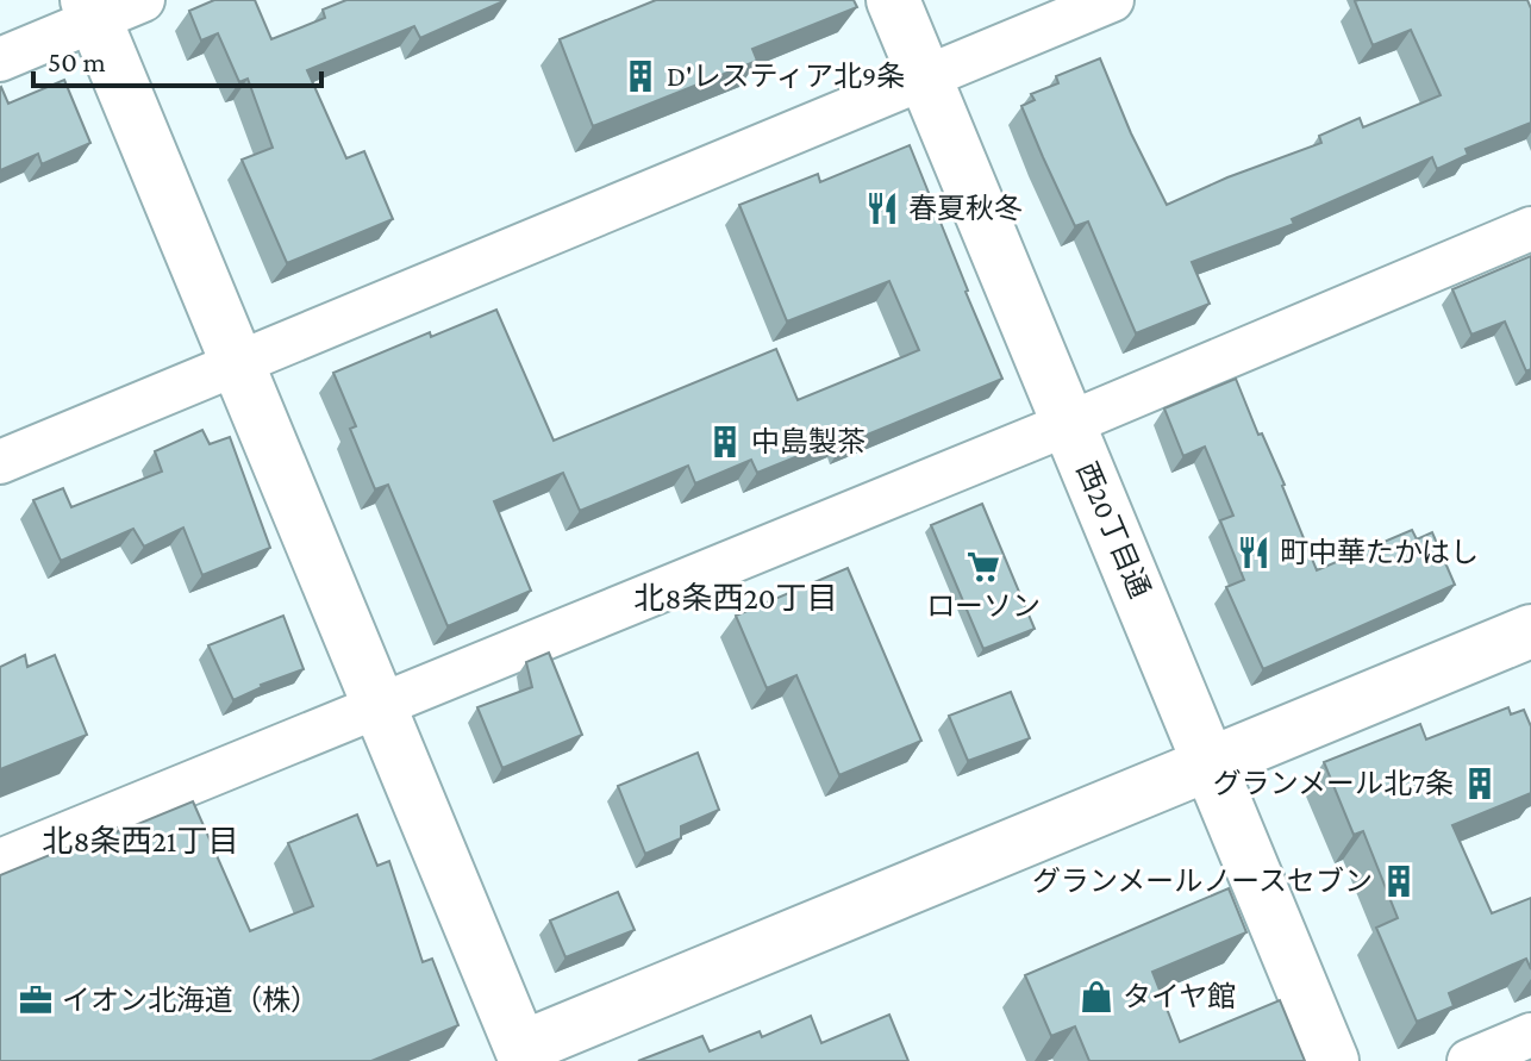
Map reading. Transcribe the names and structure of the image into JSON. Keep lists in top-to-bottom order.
{
  "streets": {
    "street": ["西20丁目通"]
  },
  "districts": ["北8条西20丁目", "北8条西21丁目"],
  "places": {
    "building": [
      "D'レスティア北9条",
      "中島製茶",
      "グランメール北7条",
      "グランメールノースセブン"
    ],
    "restaurant": ["春夏秋冬", "町中華たかはし"],
    "supermarket": ["ローソン"],
    "shop": ["タイヤ館"],
    "office": ["イオン北海道（株）"]
  },
  "scale_bar": "50 m"
}
